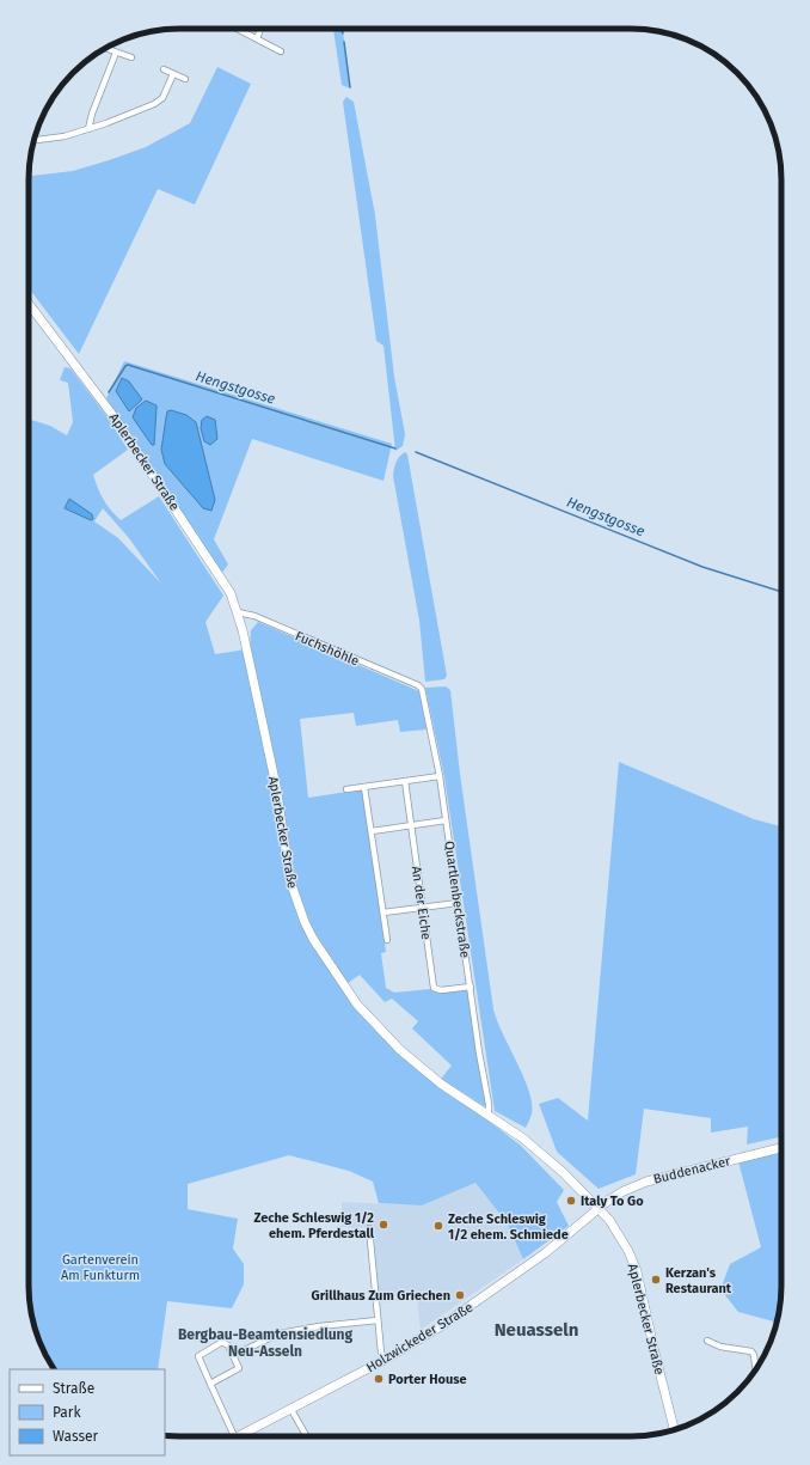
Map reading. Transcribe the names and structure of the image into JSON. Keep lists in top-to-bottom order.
{
  "streets": {
    "main road": ["Aplerbecker Straße", "Buddenacker", "Holzwickeder Straße"],
    "street": ["Fuchshöhle", "Quartlenbeckstraße", "An der Eiche"]
  },
  "crossings": [
    ["Aplerbecker Straße", "Fuchshöhle"],
    ["Aplerbecker Straße", "Quartlenbeckstraße"],
    ["Aplerbecker Straße", "Buddenacker"],
    ["Aplerbecker Straße", "Holzwickeder Straße"],
    ["Fuchshöhle", "Quartlenbeckstraße"],
    ["Quartlenbeckstraße", "An der Eiche"],
    ["Buddenacker", "Holzwickeder Straße"]
  ],
  "districts": ["Neuasseln", "Bergbau-Beamtensiedlung Neu-Asseln"],
  "water": ["Hengstgosse"],
  "parks": ["Gartenverein Am Funkturm"],
  "places": [
    "Italy To Go",
    "Zeche Schleswig 1/2 ehem. Pferdestall",
    "Zeche Schleswig 1/2 ehem. Schmiede",
    "Kerzan's Restaurant",
    "Grillhaus Zum Griechen",
    "Porter House"
  ],
  "legend": ["Straße", "Park", "Wasser"]
}
